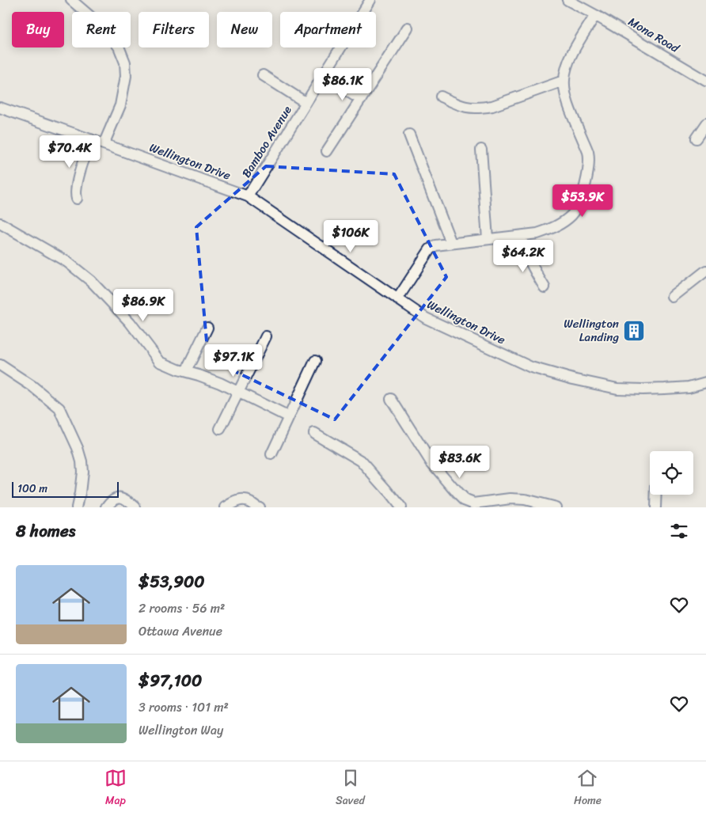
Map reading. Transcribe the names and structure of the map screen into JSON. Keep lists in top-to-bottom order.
{
  "streets": {
    "street": ["Mona Road", "Bamboo Avenue", "Wellington Drive"]
  },
  "crossings": [
    ["Bamboo Avenue", "Wellington Drive"]
  ],
  "places": {
    "building": ["Wellington Landing"]
  },
  "scale_bar": "100 m",
  "page": {
    "chip": [
      "Buy",
      "Rent",
      "Filters",
      "New",
      "Apartment"
    ],
    "price": [
      "$86.1K",
      "$70.4K",
      "$53.9K",
      "$106K",
      "$64.2K",
      "$86.9K",
      "$97.1K",
      "$83.6K"
    ],
    "scale": "100 m",
    "heading": "8 homes",
    "list": [
      {
        "name": "$53,900",
        "note": "2 rooms · 56 m² · Ottawa Avenue"
      },
      {
        "name": "$97,100",
        "note": "3 rooms · 101 m² · Wellington Way"
      }
    ],
    "tabs": ["Map", "Saved", "Home"]
  }
}
